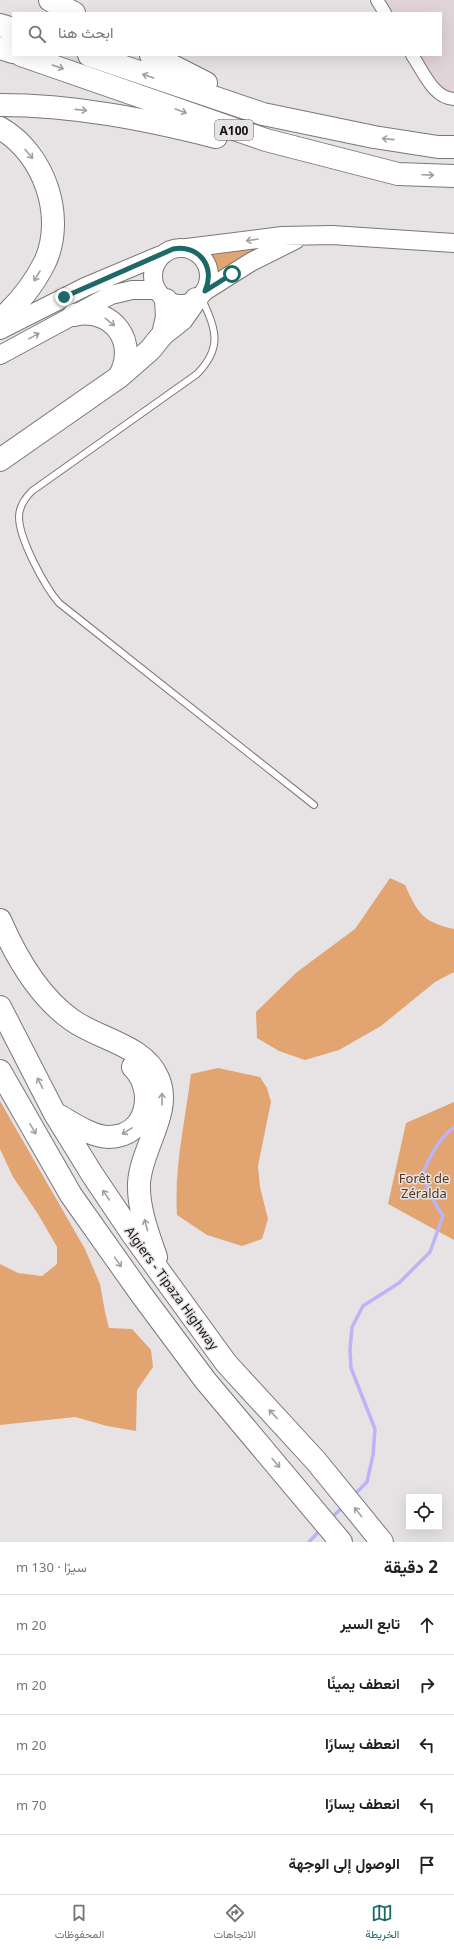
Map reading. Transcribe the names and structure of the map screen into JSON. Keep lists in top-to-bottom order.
{
  "streets": {
    "highway": ["A100", "Algiers - Tipaza Highway"]
  },
  "parks": ["Forêt de Zéralda"],
  "page": {
    "search": "ابحث هنا",
    "heading": ["2 دقيقة", "سيرًا · 130 m"],
    "list": [
      ["تابع السير", "20 m"],
      ["انعطف يمينًا", "20 m"],
      ["انعطف يسارًا", "20 m"],
      ["انعطف يسارًا", "70 m"],
      "الوصول إلى الوجهة"
    ],
    "nav": ["الخريطة", "الاتجاهات", "المحفوظات"]
  }
}
